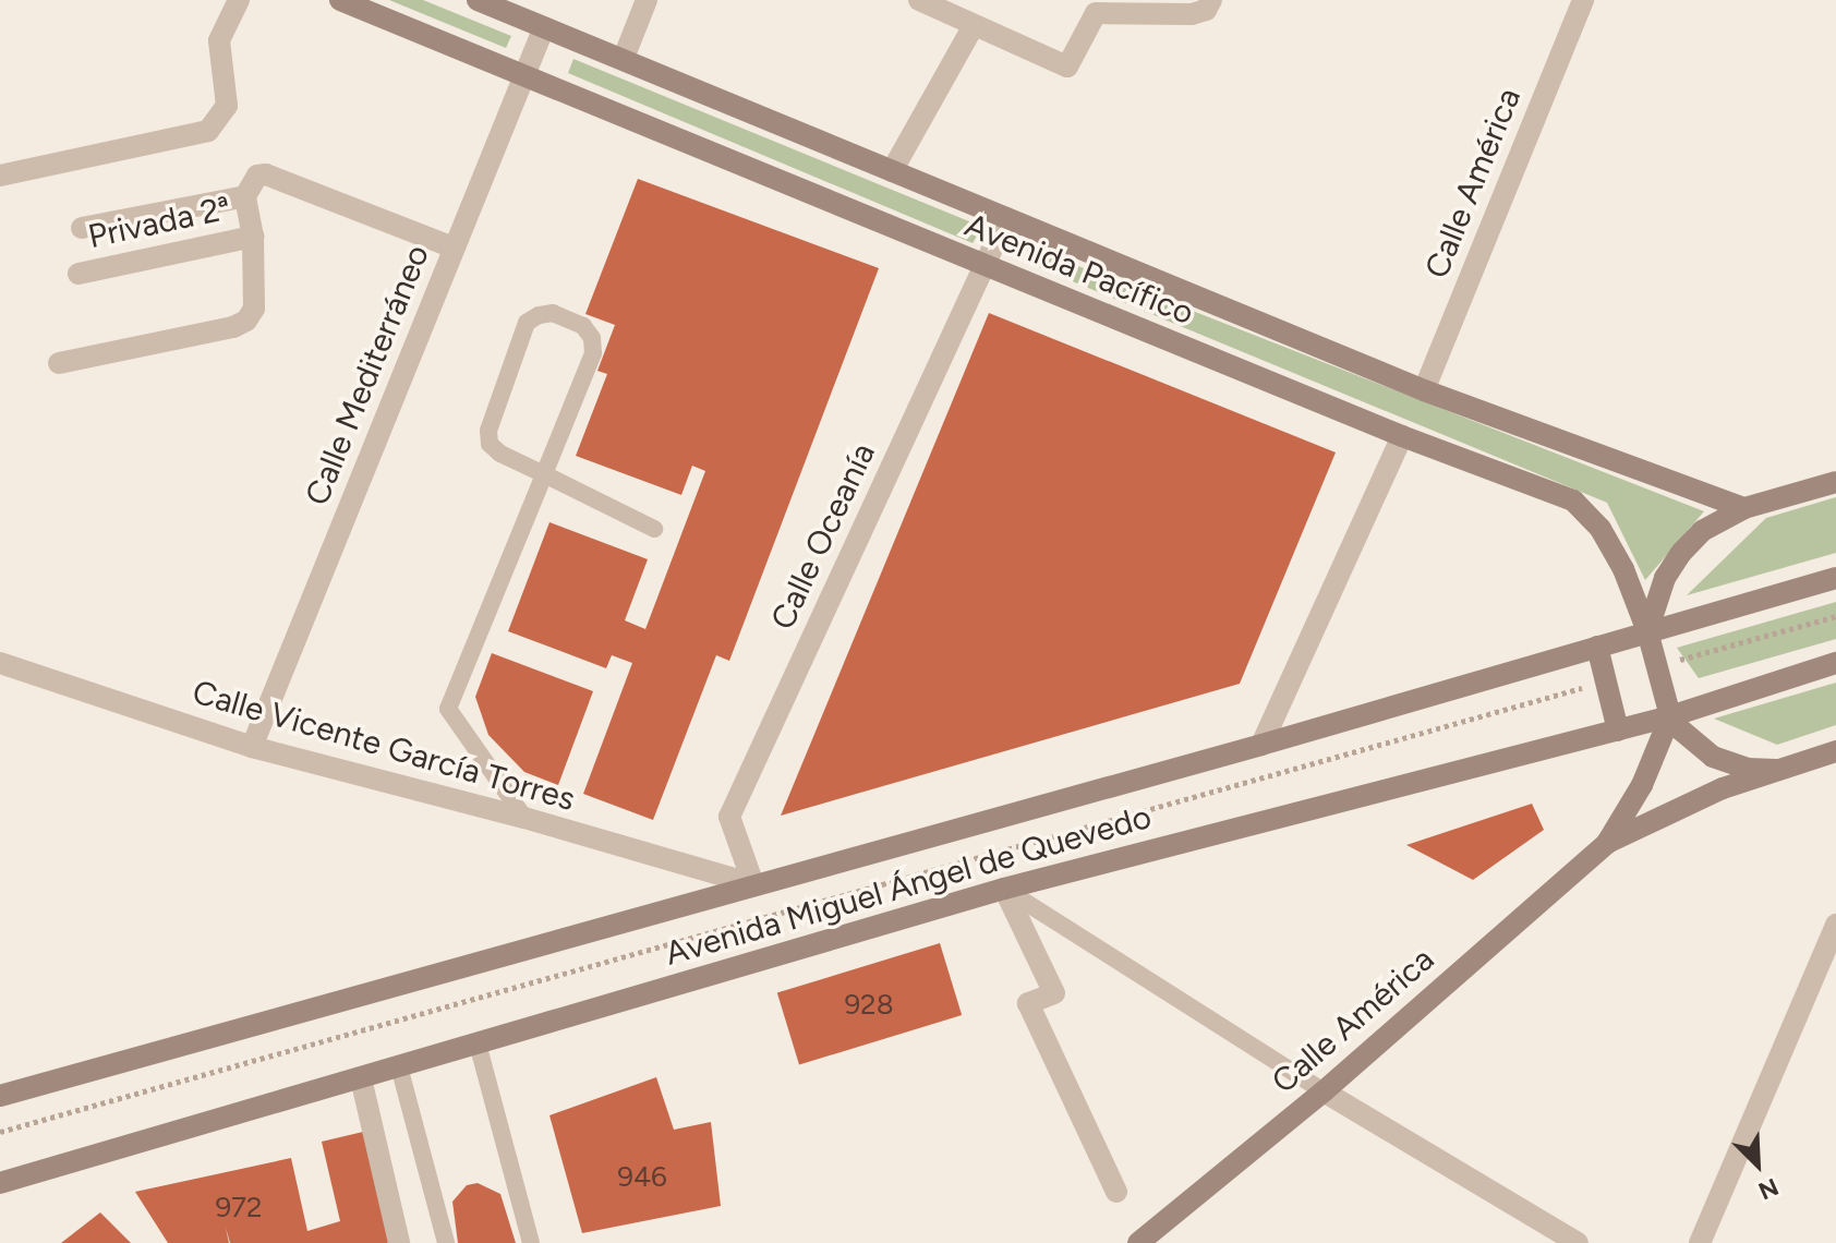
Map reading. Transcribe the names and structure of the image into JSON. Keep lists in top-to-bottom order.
{
  "streets": {
    "street": [
      "Calle América",
      "Privada 2ª",
      "Avenida Pacífico",
      "Calle Mediterráneo",
      "Calle Oceanía",
      "Calle Vicente García Torres",
      "Avenida Miguel Ángel de Quevedo"
    ]
  },
  "crossings": [
    ["Calle América", "Avenida Pacífico"],
    ["Calle América", "Avenida Miguel Ángel de Quevedo"],
    ["Avenida Pacífico", "Calle Mediterráneo"],
    ["Avenida Pacífico", "Calle Oceanía"],
    ["Avenida Pacífico", "Avenida Miguel Ángel de Quevedo"],
    ["Calle Mediterráneo", "Calle Vicente García Torres"],
    ["Calle Oceanía", "Calle Vicente García Torres"],
    ["Calle Oceanía", "Avenida Miguel Ángel de Quevedo"],
    ["Calle Vicente García Torres", "Avenida Miguel Ángel de Quevedo"]
  ],
  "house_numbers": ["928", "946", "972"],
  "north": "bottom right"
}
